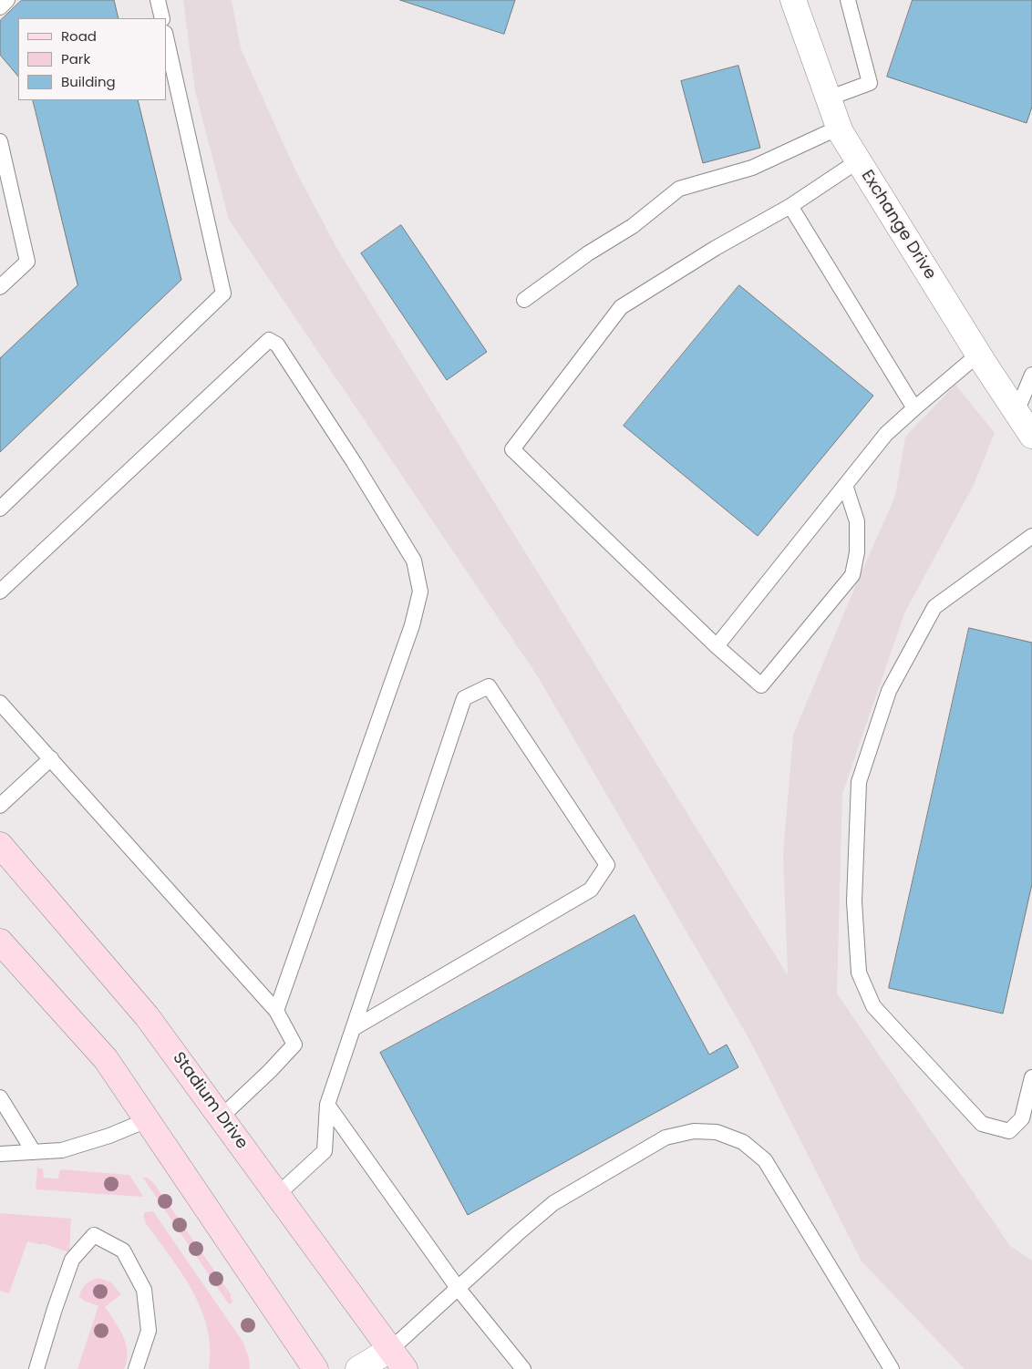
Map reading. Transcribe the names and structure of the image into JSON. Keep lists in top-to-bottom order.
{
  "streets": {
    "main road": ["Stadium Drive"],
    "street": ["Exchange Drive"]
  },
  "legend": ["Road", "Park", "Building"]
}
